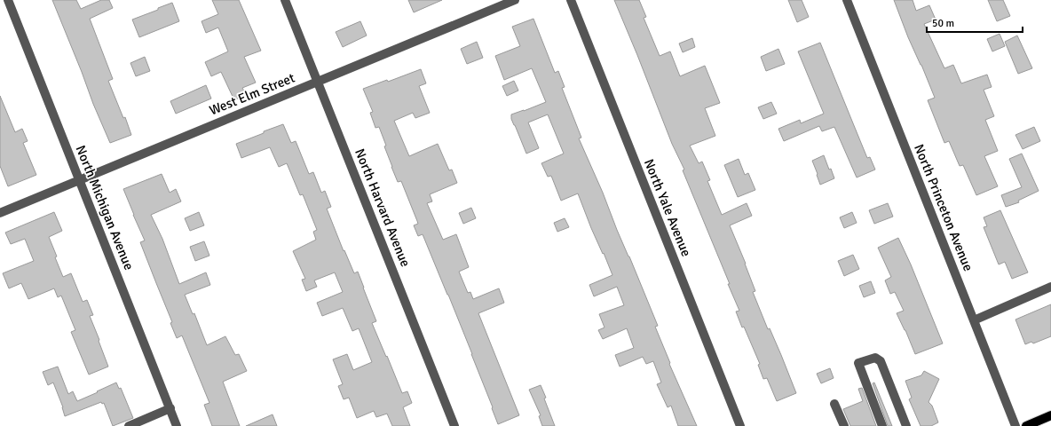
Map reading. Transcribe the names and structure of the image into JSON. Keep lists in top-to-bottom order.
{
  "streets": {
    "street": [
      "West Elm Street",
      "North Michigan Avenue",
      "North Harvard Avenue",
      "North Yale Avenue",
      "North Princeton Avenue"
    ]
  },
  "crossings": [
    ["West Elm Street", "North Michigan Avenue"],
    ["West Elm Street", "North Harvard Avenue"]
  ],
  "scale_bar": "50 m"
}
